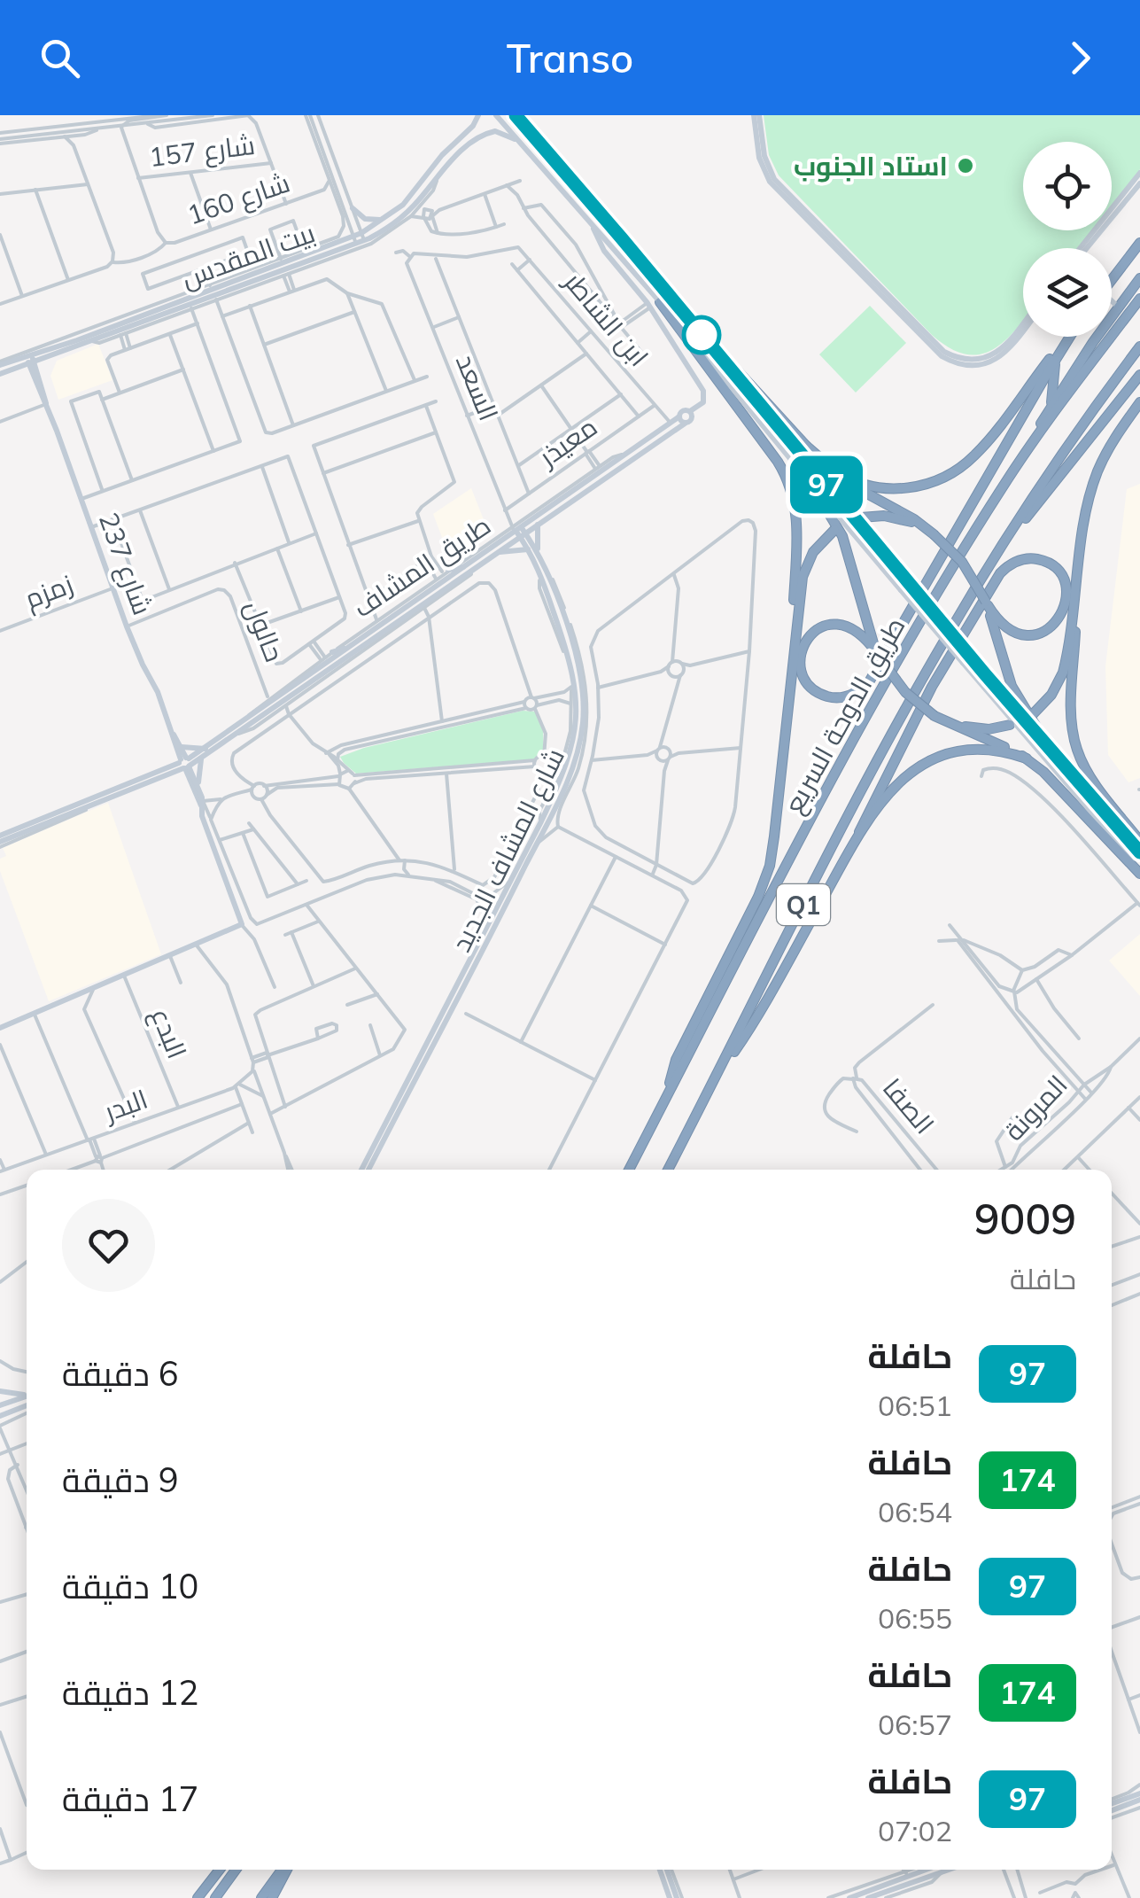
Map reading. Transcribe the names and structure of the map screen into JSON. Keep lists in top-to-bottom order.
{
  "streets": {
    "highway": ["طريق الدوحة السريع", "Q1"],
    "street": [
      "شارع 157",
      "شارع 160",
      "بيت المقدس",
      "ابن الشاطر",
      "السعد",
      "معيذر",
      "شارع 237",
      "طريق المشاف",
      "زمزم",
      "حالول",
      "شارع المشاف الجديد",
      "البدع",
      "البدر",
      "الصفا",
      "المرونة"
    ]
  },
  "crossings": [
    ["شارع 160", "بيت المقدس"],
    ["بيت المقدس", "شارع 237"],
    ["ابن الشاطر", "معيذر"],
    ["ابن الشاطر", "طريق المشاف"],
    ["السعد", "معيذر"],
    ["السعد", "طريق المشاف"],
    ["السعد", "شارع المشاف الجديد"],
    ["شارع 237", "طريق المشاف"],
    ["شارع 237", "زمزم"],
    ["شارع 237", "حالول"],
    ["طريق المشاف", "حالول"],
    ["طريق المشاف", "شارع المشاف الجديد"],
    ["البدع", "البدر"]
  ],
  "places": ["استاد الجنوب"],
  "lines": ["bus line 97"],
  "page": {
    "header": "Transo",
    "on_map": "97",
    "heading": ["9009", "حافلة"],
    "list": [
      {
        "mark": "97",
        "name": "حافلة",
        "note": "06:51",
        "value": "6 دقيقة"
      },
      {
        "mark": "174",
        "name": "حافلة",
        "note": "06:54",
        "value": "9 دقيقة"
      },
      {
        "mark": "97",
        "name": "حافلة",
        "note": "06:55",
        "value": "10 دقيقة"
      },
      {
        "mark": "174",
        "name": "حافلة",
        "note": "06:57",
        "value": "12 دقيقة"
      },
      {
        "mark": "97",
        "name": "حافلة",
        "note": "07:02",
        "value": "17 دقيقة"
      }
    ]
  }
}
